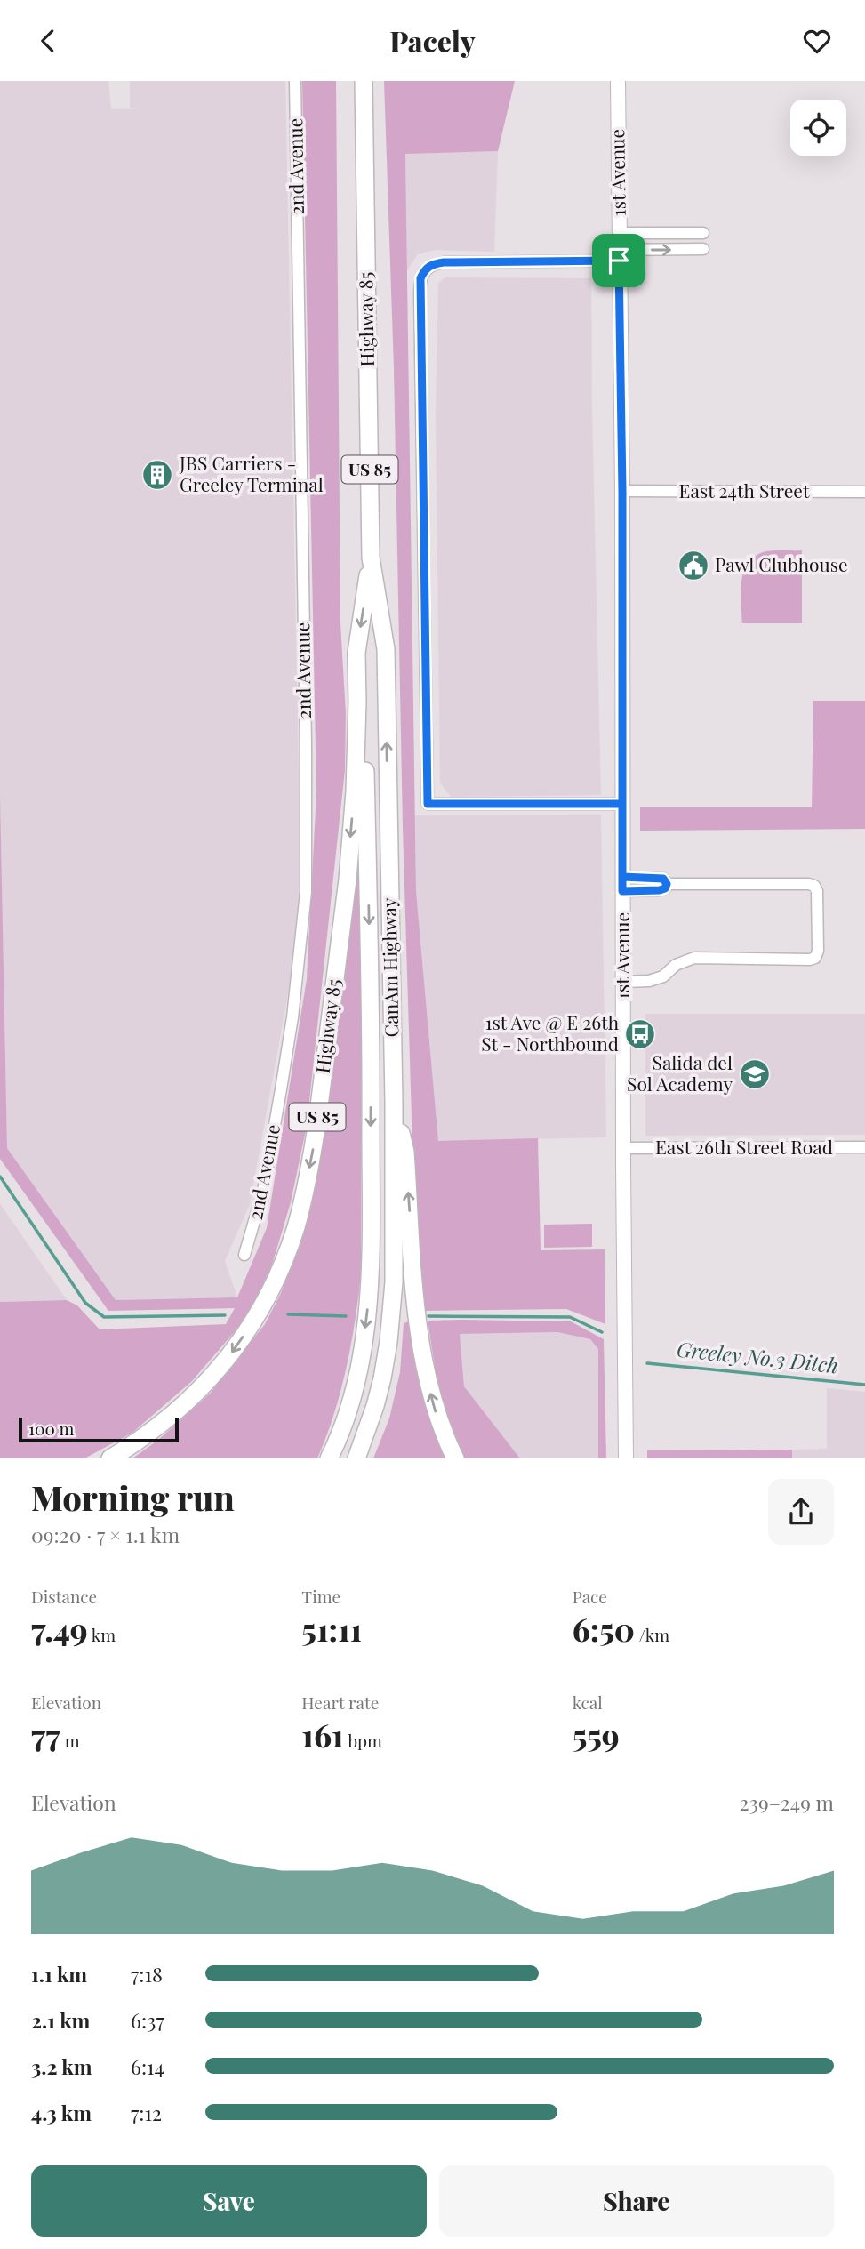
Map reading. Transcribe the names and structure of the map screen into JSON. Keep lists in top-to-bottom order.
{
  "streets": {
    "highway": ["Highway 85", "US 85", "CanAm Highway"],
    "main road": ["1st Avenue"],
    "street": ["2nd Avenue", "East 24th Street", "East 26th Street Road"]
  },
  "crossings": [
    ["1st Avenue", "East 24th Street"],
    ["1st Avenue", "East 26th Street Road"],
    ["Highway 85", "CanAm Highway"],
    ["US 85", "CanAm Highway"]
  ],
  "water": ["Greeley No.3 Ditch"],
  "places": {
    "building": ["JBS Carriers - Greeley Terminal"],
    "public building": ["Pawl Clubhouse"],
    "bus stop": ["1st Ave @ E 26th St - Northbound"],
    "school or university": ["Salida del Sol Academy"]
  },
  "scale_bar": "100 m",
  "page": {
    "header": "Pacely",
    "scale": "100 m",
    "heading": ["Morning run", "09:20 · 7 × 1.1 km"],
    "stats": [
      ["Distance", "7.49 km"],
      ["Time", "51:11"],
      ["Pace", "6:50 /km"],
      ["Elevation", "77 m"],
      ["Heart rate", "161 bpm"],
      ["kcal", "559"]
    ],
    "chart": ["Elevation", "239–249 m"],
    "list": [
      {
        "name": "1.1 km",
        "note": "7:18"
      },
      {
        "name": "2.1 km",
        "note": "6:37"
      },
      {
        "name": "3.2 km",
        "note": "6:14"
      },
      {
        "name": "4.3 km",
        "note": "7:12"
      }
    ],
    "buttons": ["Save", "Share"]
  }
}
